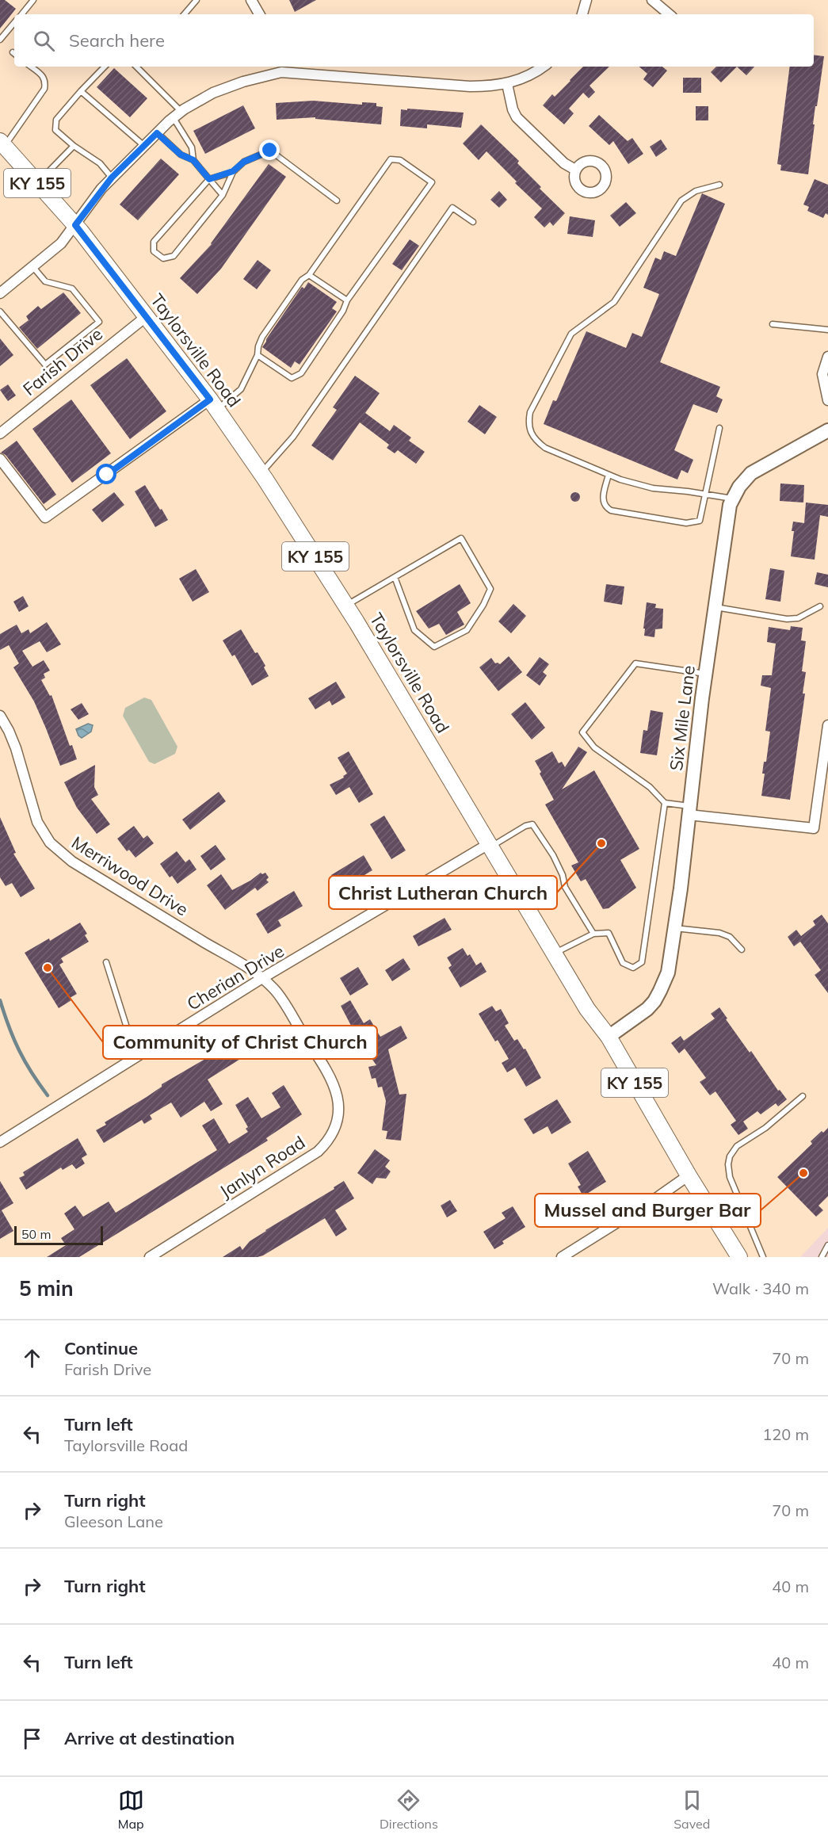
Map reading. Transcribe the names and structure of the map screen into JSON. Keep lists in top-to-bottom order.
{
  "streets": {
    "main road": ["KY 155", "Taylorsville Road"],
    "street": [
      "Farish Drive",
      "Six Mile Lane",
      "Merriwood Drive",
      "Cherian Drive",
      "Janlyn Road"
    ]
  },
  "crossings": [
    ["Taylorsville Road", "Farish Drive"],
    ["Taylorsville Road", "Six Mile Lane"],
    ["Taylorsville Road", "Cherian Drive"],
    ["Merriwood Drive", "Cherian Drive"],
    ["Merriwood Drive", "Janlyn Road"],
    ["Cherian Drive", "Janlyn Road"]
  ],
  "places": ["Christ Lutheran Church", "Community of Christ Church", "Mussel and Burger Bar"],
  "scale_bar": "50 m",
  "page": {
    "search": "Search here",
    "scale": "50 m",
    "heading": ["5 min", "Walk · 340 m"],
    "list": [
      ["Continue", "Farish Drive", "70 m"],
      ["Turn left", "Taylorsville Road", "120 m"],
      ["Turn right", "Gleeson Lane", "70 m"],
      ["Turn right", "40 m"],
      ["Turn left", "40 m"],
      "Arrive at destination"
    ],
    "nav": ["Map", "Directions", "Saved"]
  }
}
